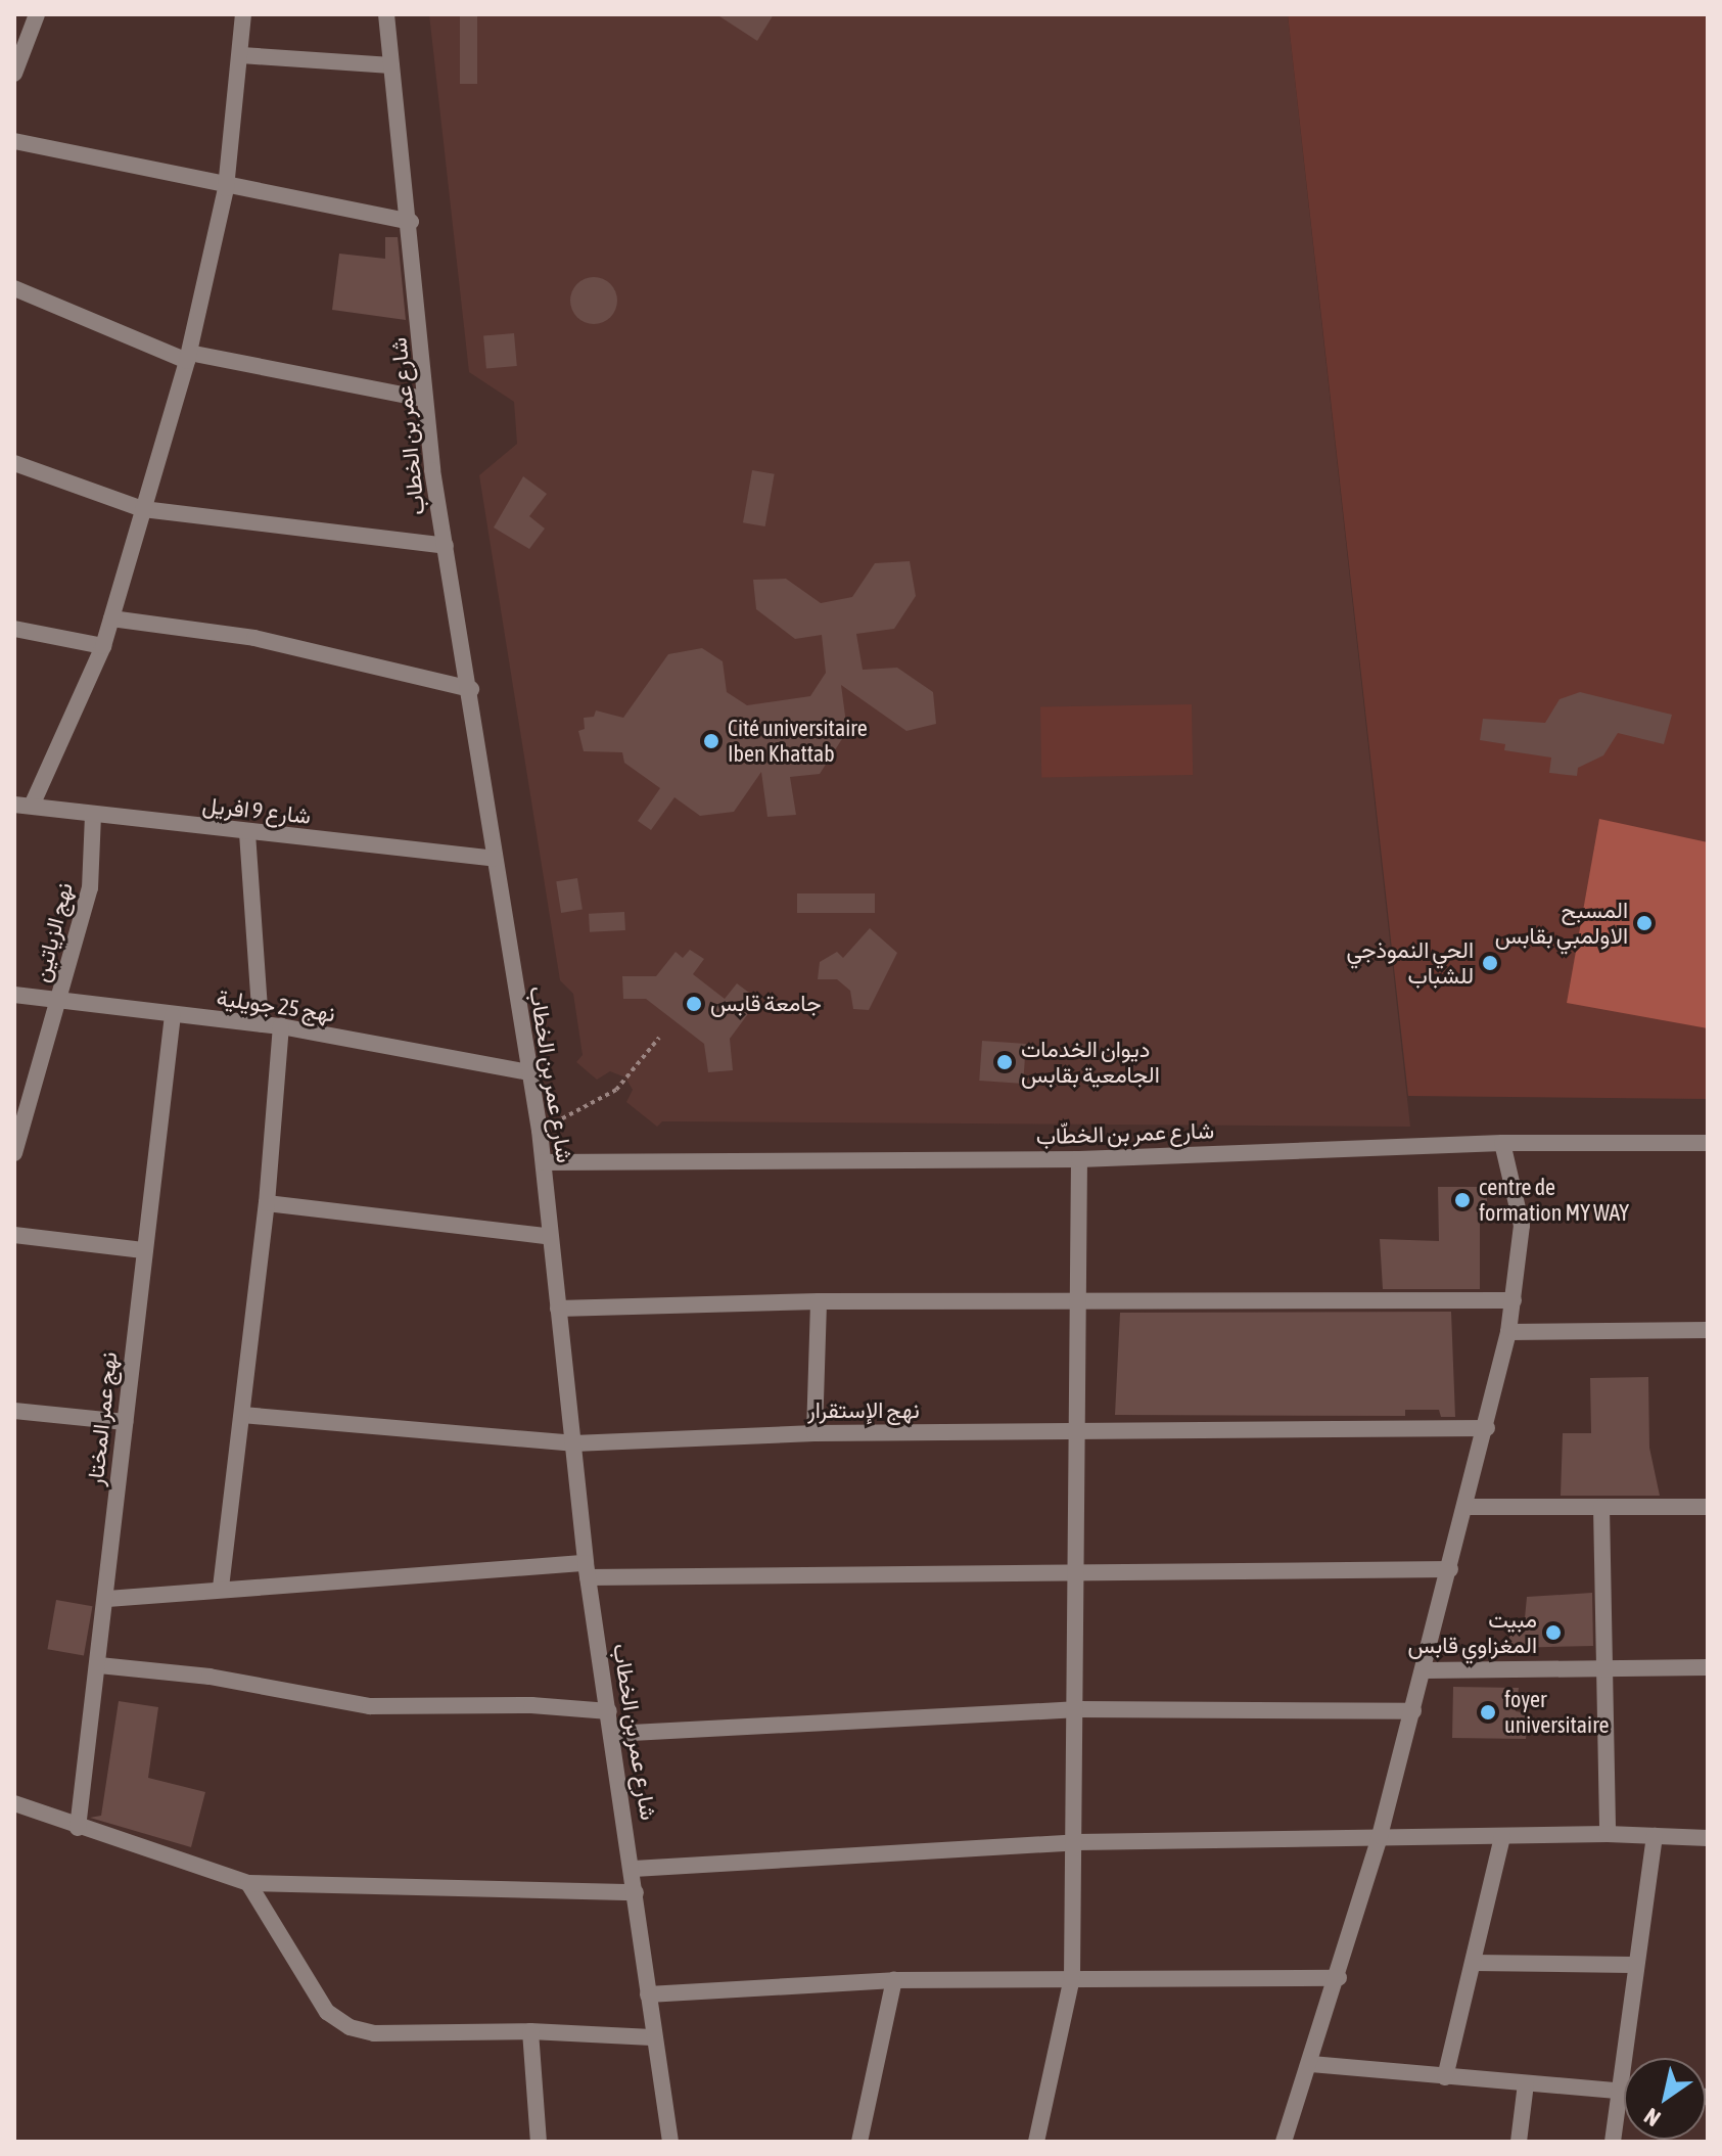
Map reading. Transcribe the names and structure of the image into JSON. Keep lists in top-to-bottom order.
{
  "streets": {
    "street": [
      "شارع عمر بن الخطاب",
      "شارع 9 افريل",
      "نهج الزياتين",
      "نهج 25 جويلية",
      "شارع عمر بن الخطّاب",
      "نهج الإستقرار",
      "نهج عمر المختار"
    ]
  },
  "crossings": [
    ["شارع عمر بن الخطاب", "شارع 9 افريل"],
    ["شارع عمر بن الخطاب", "نهج 25 جويلية"],
    ["شارع عمر بن الخطاب", "شارع عمر بن الخطّاب"],
    ["شارع عمر بن الخطاب", "نهج الإستقرار"],
    ["شارع 9 افريل", "نهج الزياتين"],
    ["نهج الزياتين", "نهج 25 جويلية"],
    ["نهج 25 جويلية", "نهج عمر المختار"]
  ],
  "places": [
    "Cité universitaire Iben Khattab",
    "المسبح الاولمبي بقابس",
    "الحي النموذجي للشباب",
    "جامعة قابس",
    "ديوان الخدمات الجامعية بقابس",
    "centre de formation MY WAY",
    "مبيت المغزاوي قابس",
    "foyer universitaire"
  ],
  "north": "bottom left"
}
